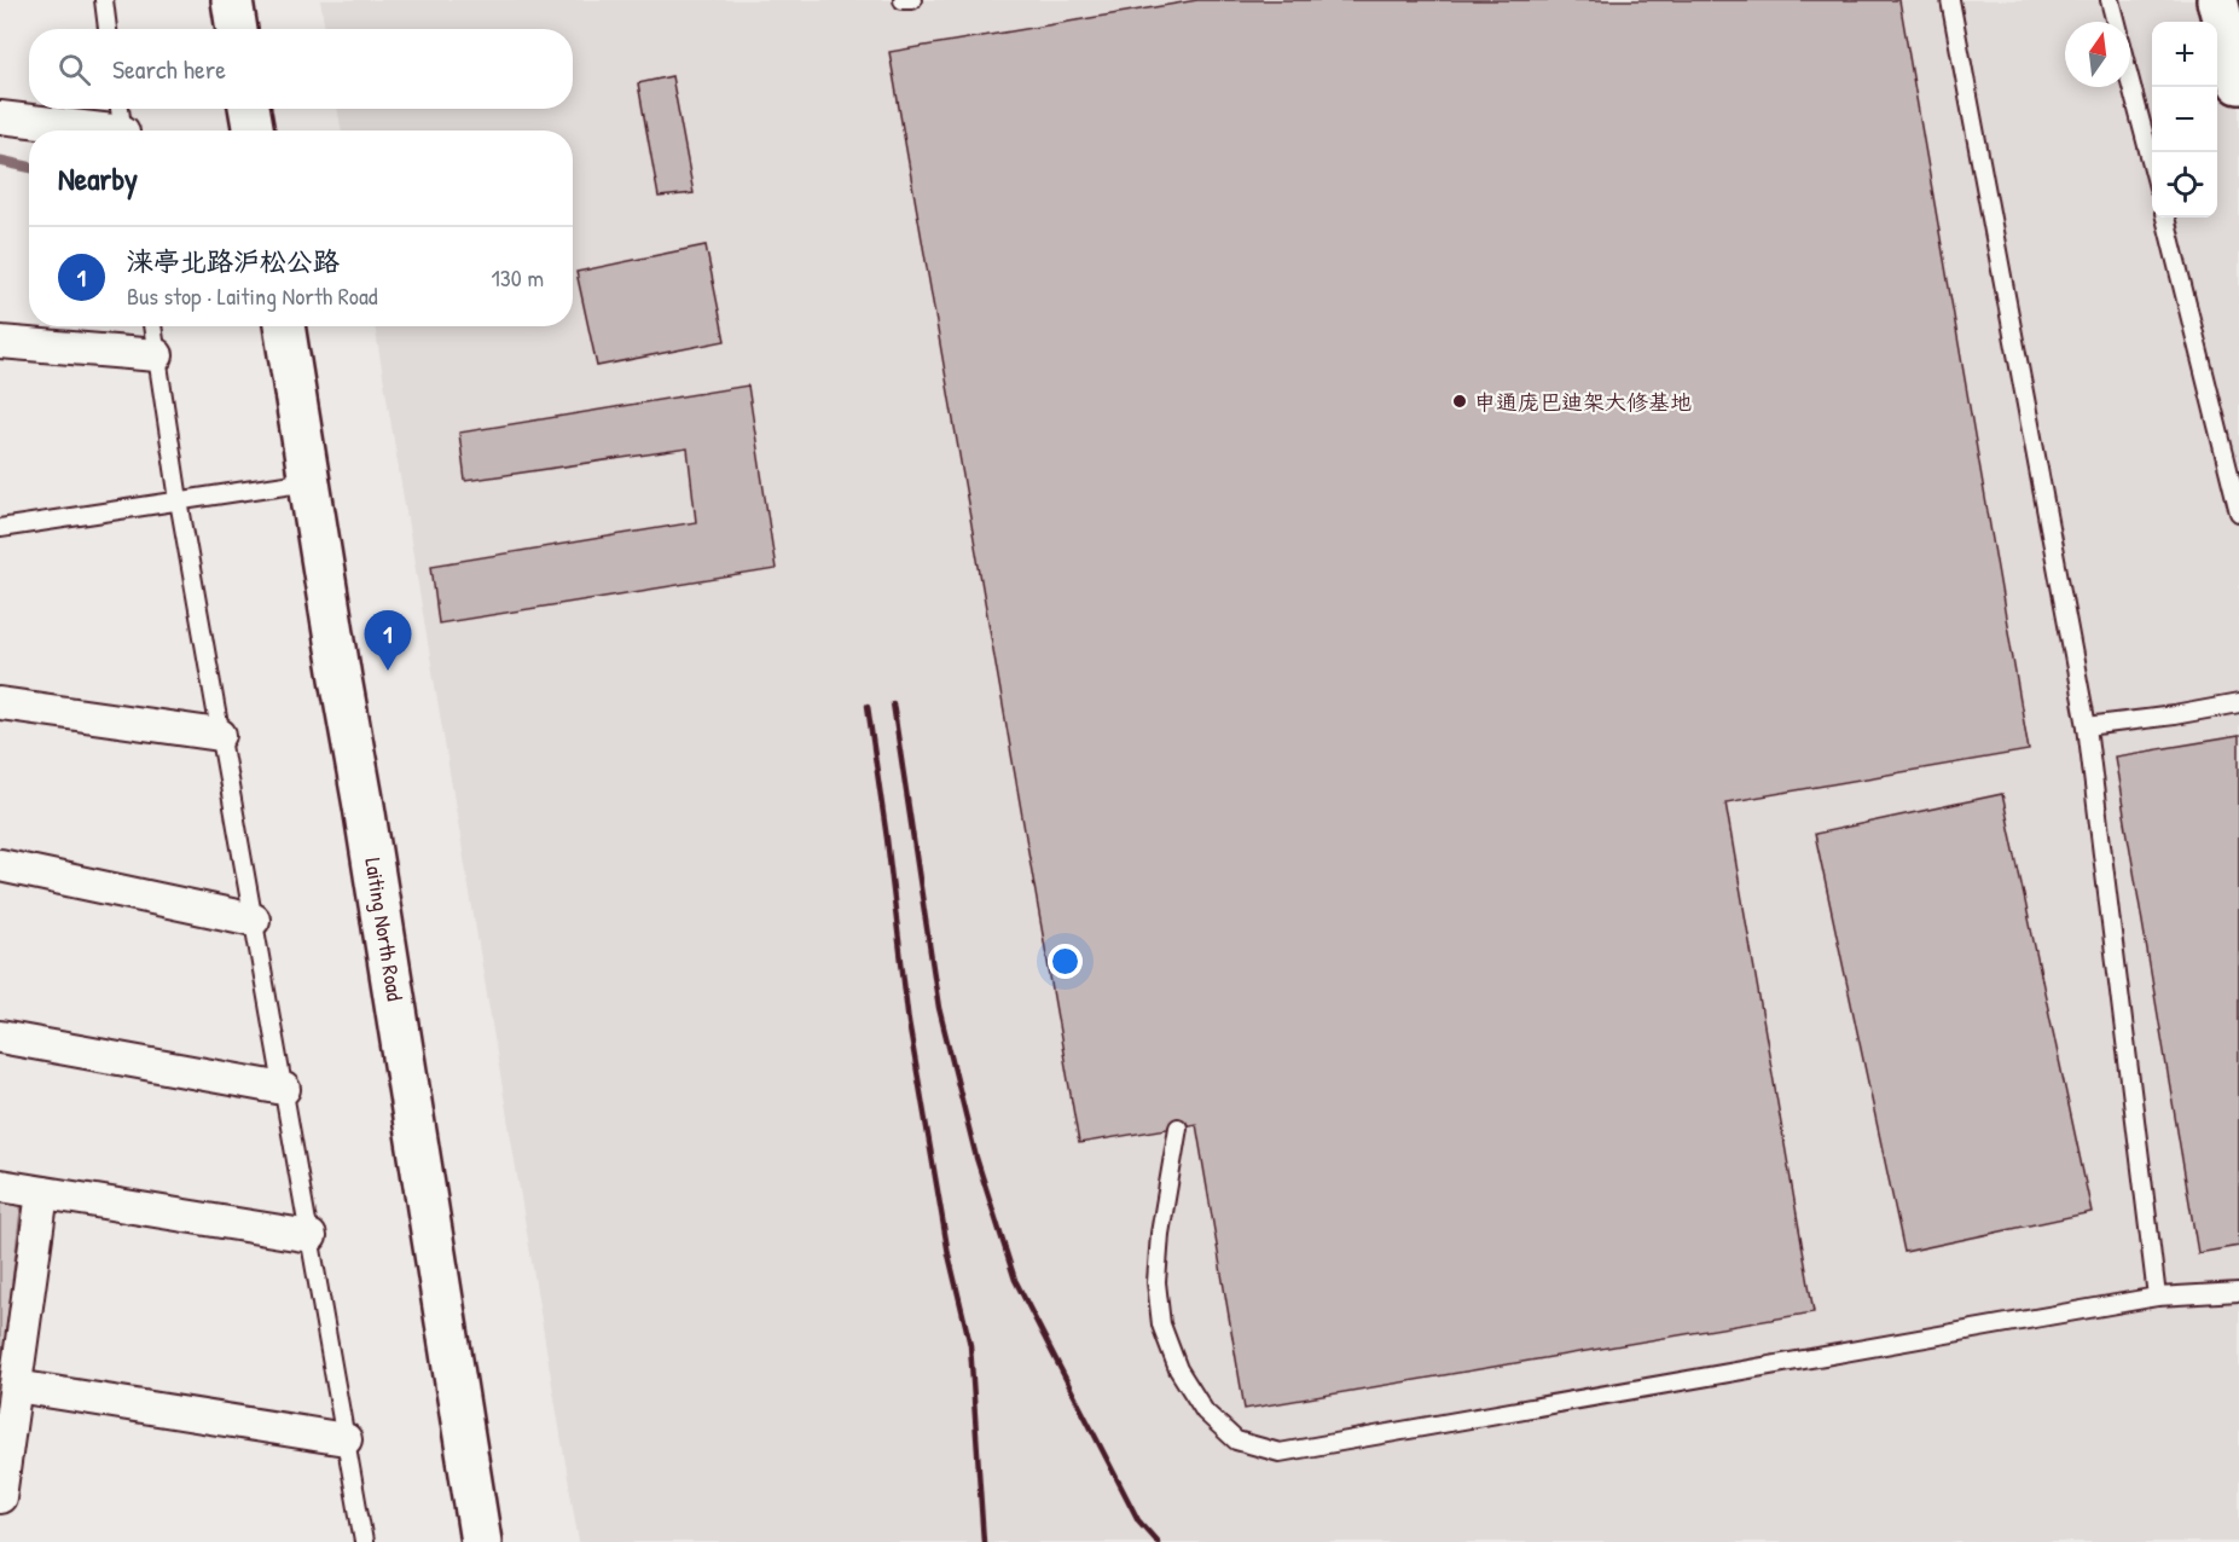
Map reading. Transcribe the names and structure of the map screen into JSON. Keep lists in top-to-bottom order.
{
  "streets": {
    "main road": ["Laiting North Road"]
  },
  "places": ["申通庞巴迪架大修基地"],
  "north": "top",
  "page": {
    "map_buttons": ["+", "−"],
    "search": "Search here",
    "heading": "Nearby",
    "list": [
      {
        "mark": "1",
        "name": "涞亭北路沪松公路",
        "note": "Bus stop · Laiting North Road",
        "value": "130 m"
      }
    ],
    "pins": "1"
  }
}
